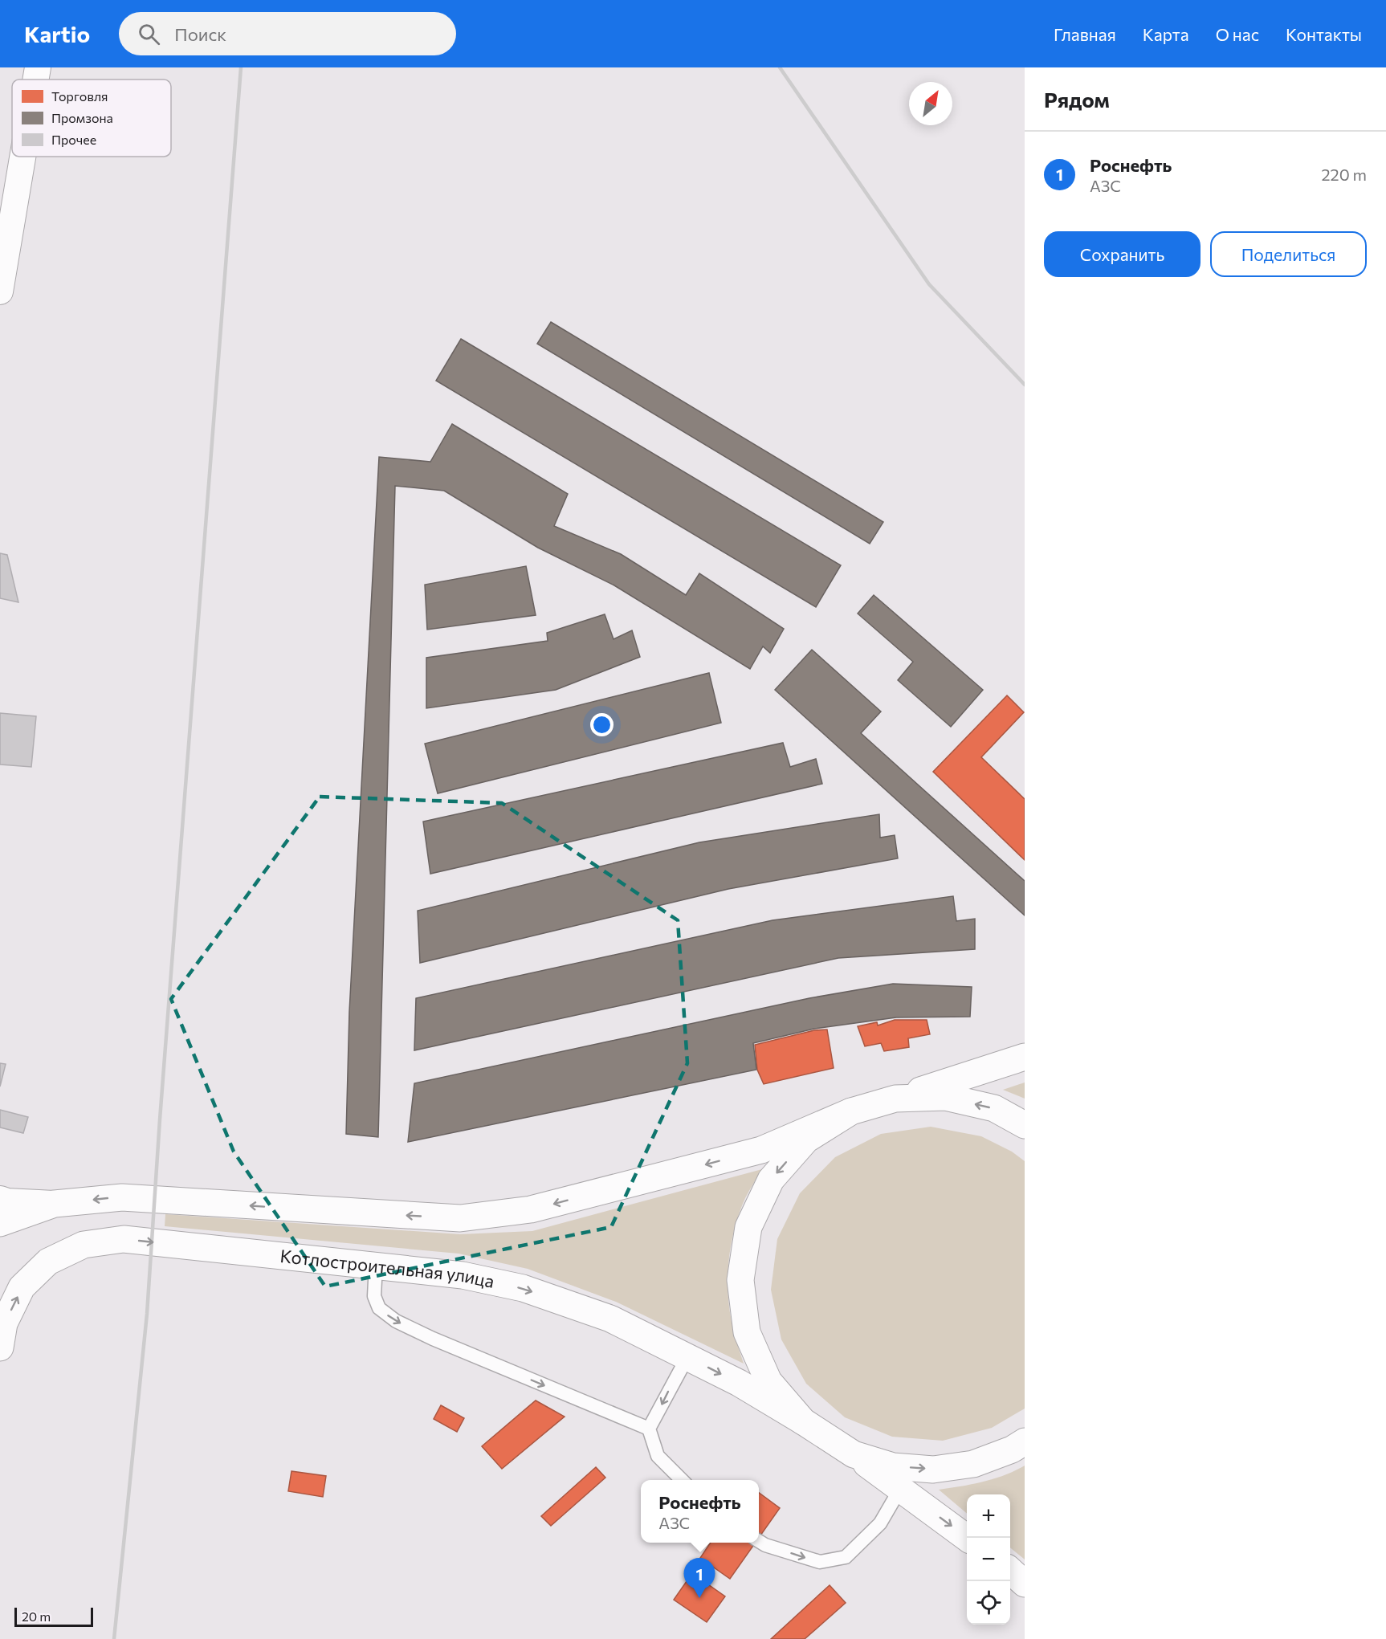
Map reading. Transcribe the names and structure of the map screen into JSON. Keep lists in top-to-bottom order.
{
  "streets": {
    "main road": ["Котлостроительная улица"]
  },
  "legend": ["Торговля", "Промзона", "Прочее"],
  "scale_bar": "20 m",
  "north": "top right",
  "page": {
    "header": "Kartio",
    "search": "Поиск",
    "nav": [
      "Главная",
      "Карта",
      "О нас",
      "Контакты"
    ],
    "heading": "Рядом",
    "list": [
      {
        "mark": "1",
        "name": "Роснефть",
        "note": "АЗС",
        "value": "220 m"
      }
    ],
    "buttons": ["Сохранить", "Поделиться"],
    "popup": ["Роснефть", "АЗС"],
    "map_buttons": ["+", "−"],
    "pins": "1",
    "scale": "20 m"
  }
}
